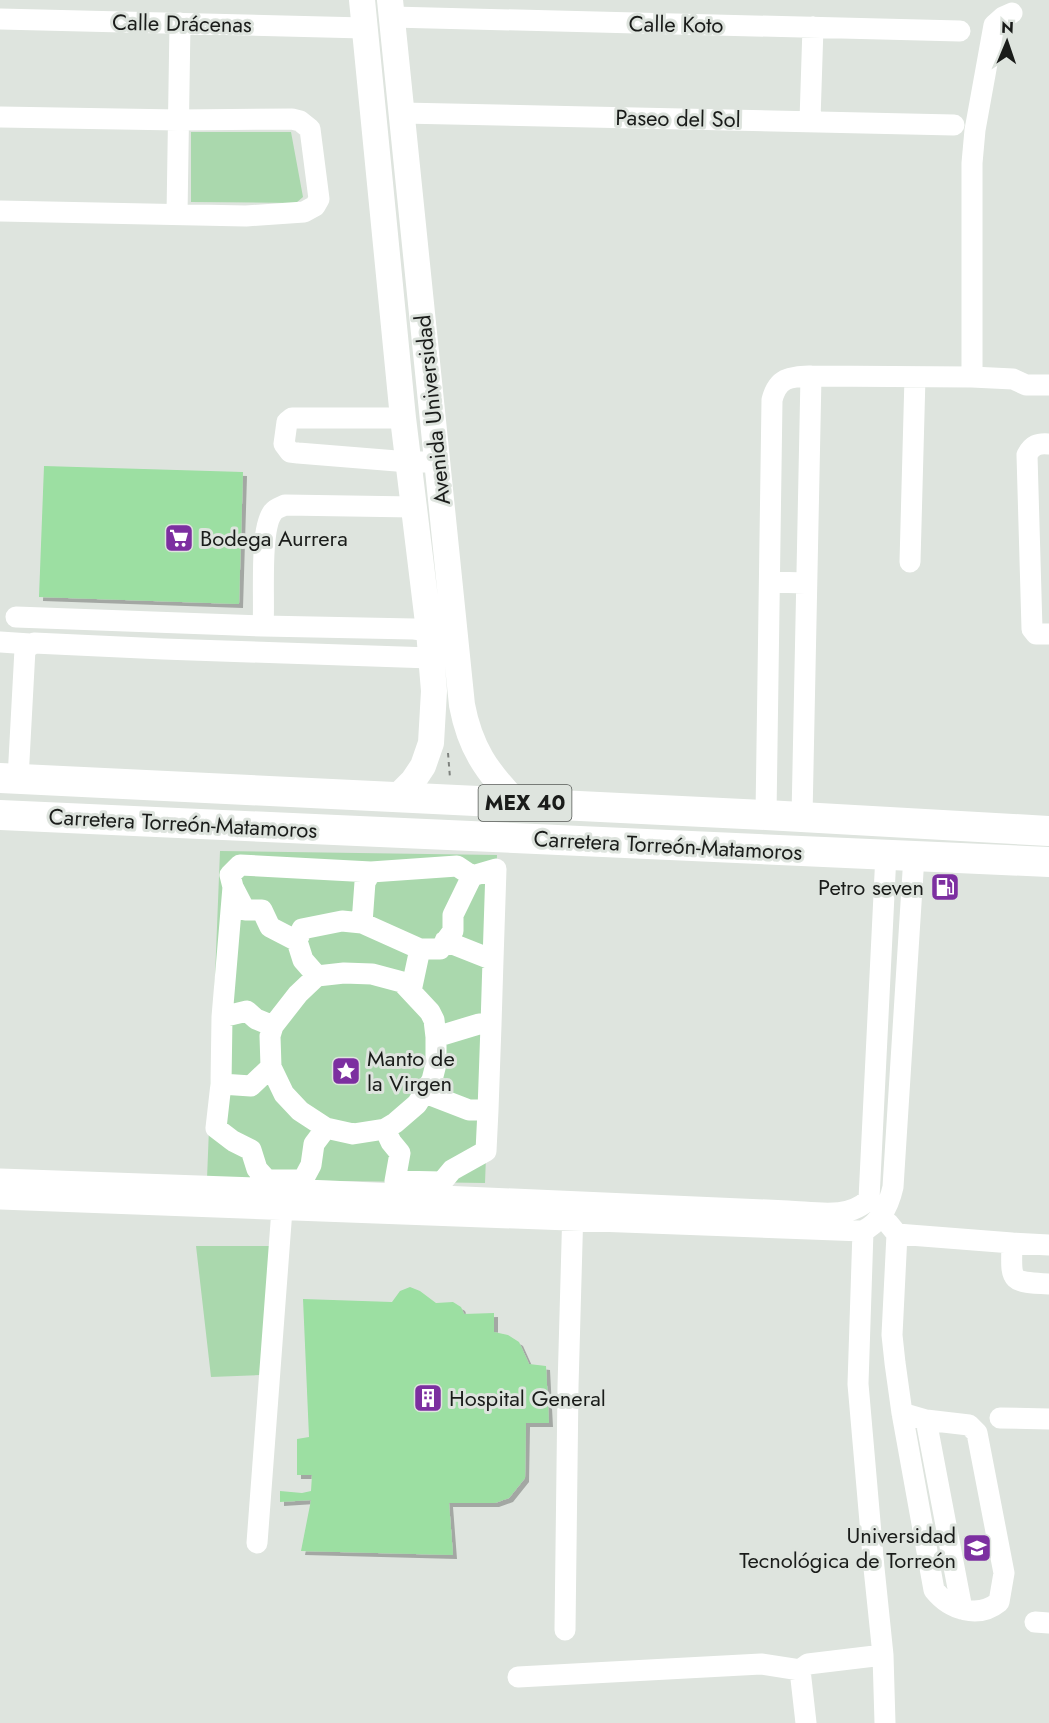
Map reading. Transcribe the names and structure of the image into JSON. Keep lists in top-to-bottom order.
{
  "streets": {
    "highway": ["MEX 40", "Carretera Torreón-Matamoros"],
    "main road": ["Avenida Universidad"],
    "street": ["Calle Drácenas", "Calle Koto", "Paseo del Sol"]
  },
  "crossings": [
    ["Calle Drácenas", "Avenida Universidad"],
    ["Calle Koto", "Avenida Universidad"],
    ["Paseo del Sol", "Avenida Universidad"],
    ["Avenida Universidad", "MEX 40"]
  ],
  "places": {
    "supermarket": ["Bodega Aurrera"],
    "fuel station": ["Petro seven"],
    "place": ["Manto de la Virgen"],
    "building": ["Hospital General"],
    "school or university": ["Universidad Tecnológica de Torreón"]
  },
  "north": "top"
}
